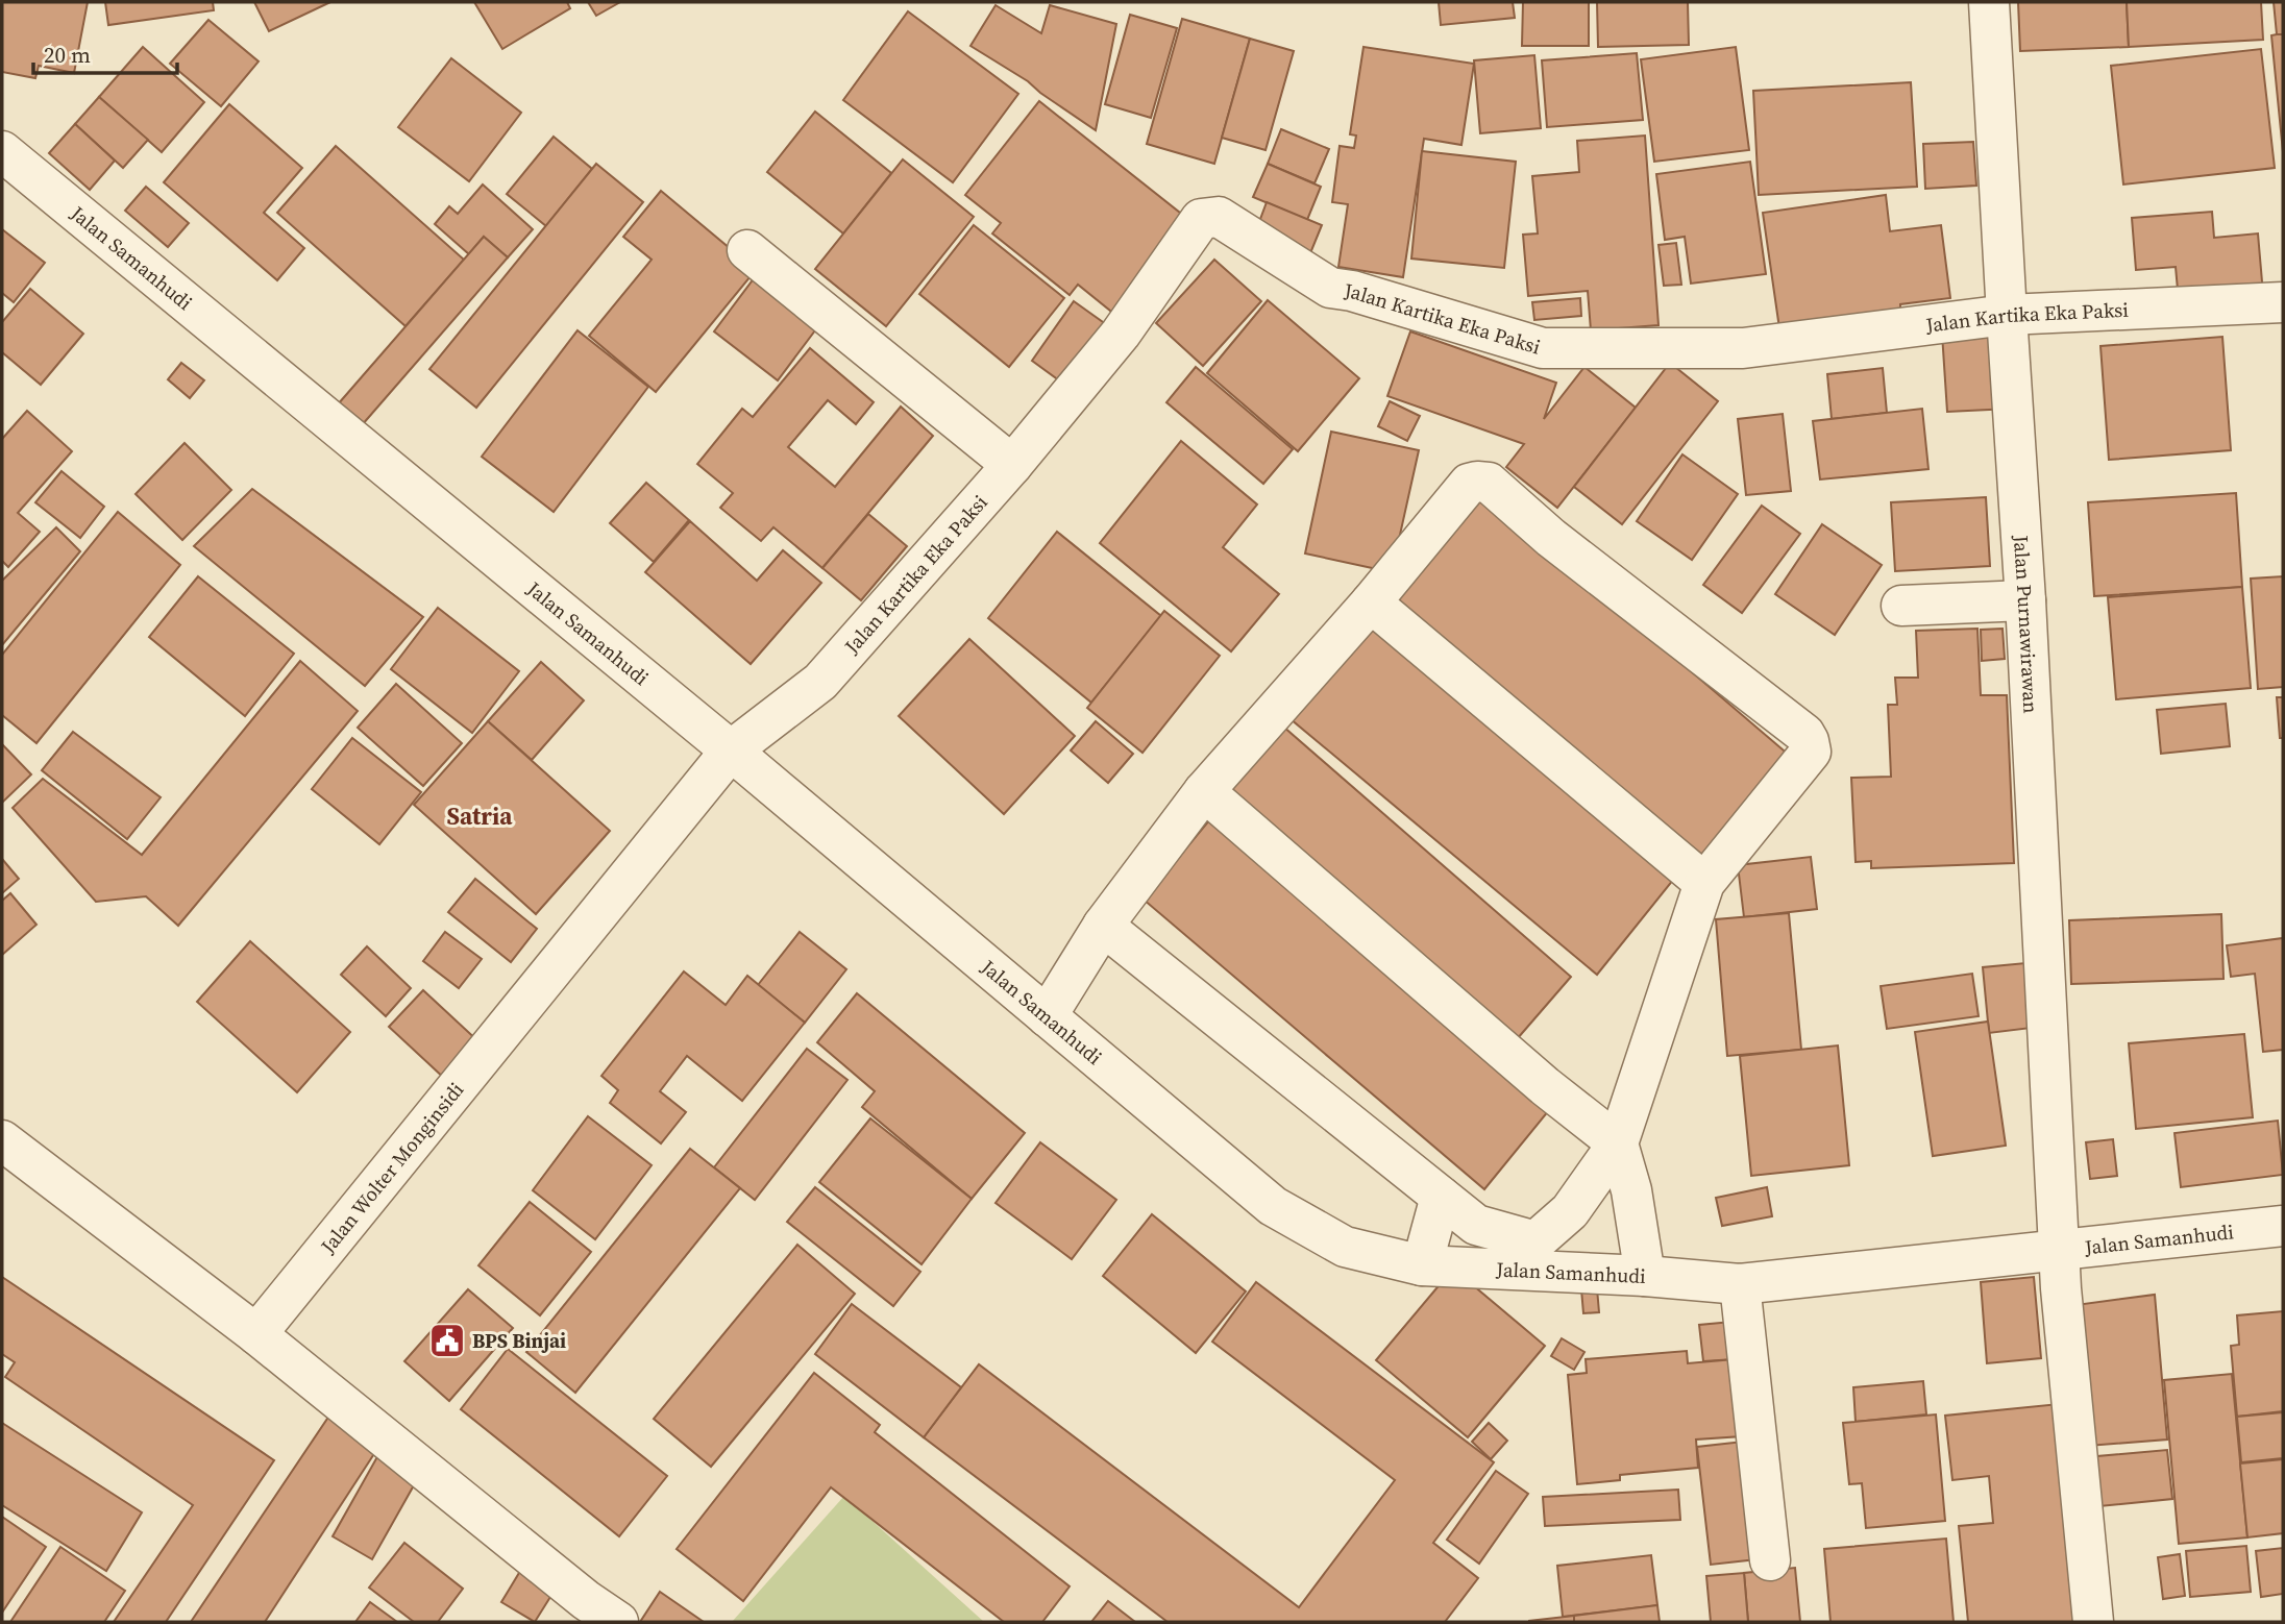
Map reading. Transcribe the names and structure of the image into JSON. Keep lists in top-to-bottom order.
{
  "streets": {
    "street": [
      "Jalan Samanhudi",
      "Jalan Kartika Eka Paksi",
      "Jalan Purnawirawan",
      "Jalan Wolter Monginsidi"
    ]
  },
  "crossings": [
    ["Jalan Samanhudi", "Jalan Kartika Eka Paksi"],
    ["Jalan Samanhudi", "Jalan Purnawirawan"],
    ["Jalan Samanhudi", "Jalan Wolter Monginsidi"],
    ["Jalan Kartika Eka Paksi", "Jalan Purnawirawan"],
    ["Jalan Kartika Eka Paksi", "Jalan Wolter Monginsidi"]
  ],
  "districts": ["Satria"],
  "places": {
    "public building": ["BPS Binjai"]
  },
  "scale_bar": "20 m"
}
